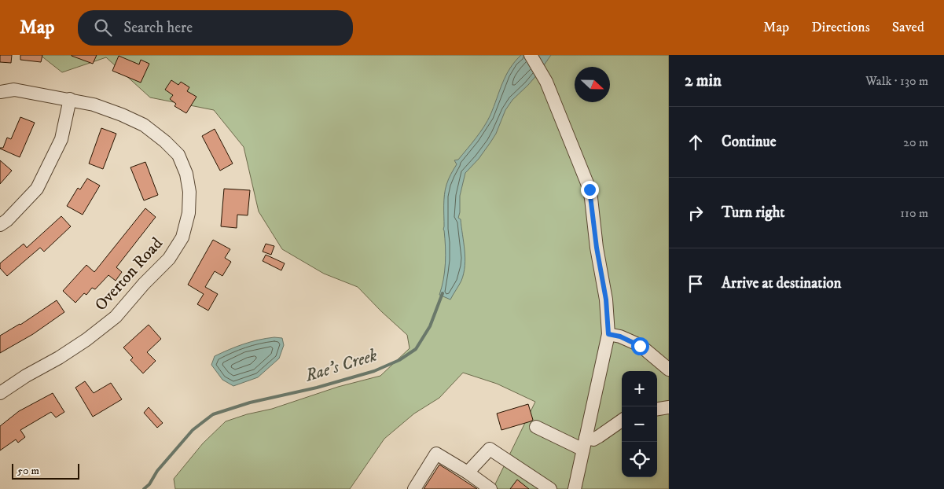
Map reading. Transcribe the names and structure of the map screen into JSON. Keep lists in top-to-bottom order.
{
  "streets": {
    "street": ["Overton Road"]
  },
  "water": ["Rae's Creek"],
  "scale_bar": "50 m",
  "north": "right",
  "page": {
    "header": "Map",
    "search": "Search here",
    "nav": ["Map", "Directions", "Saved"],
    "heading": ["2 min", "Walk · 130 m"],
    "list": [
      ["Continue", "20 m"],
      ["Turn right", "110 m"],
      "Arrive at destination"
    ],
    "map_buttons": ["+", "−"],
    "scale": "50 m"
  }
}
